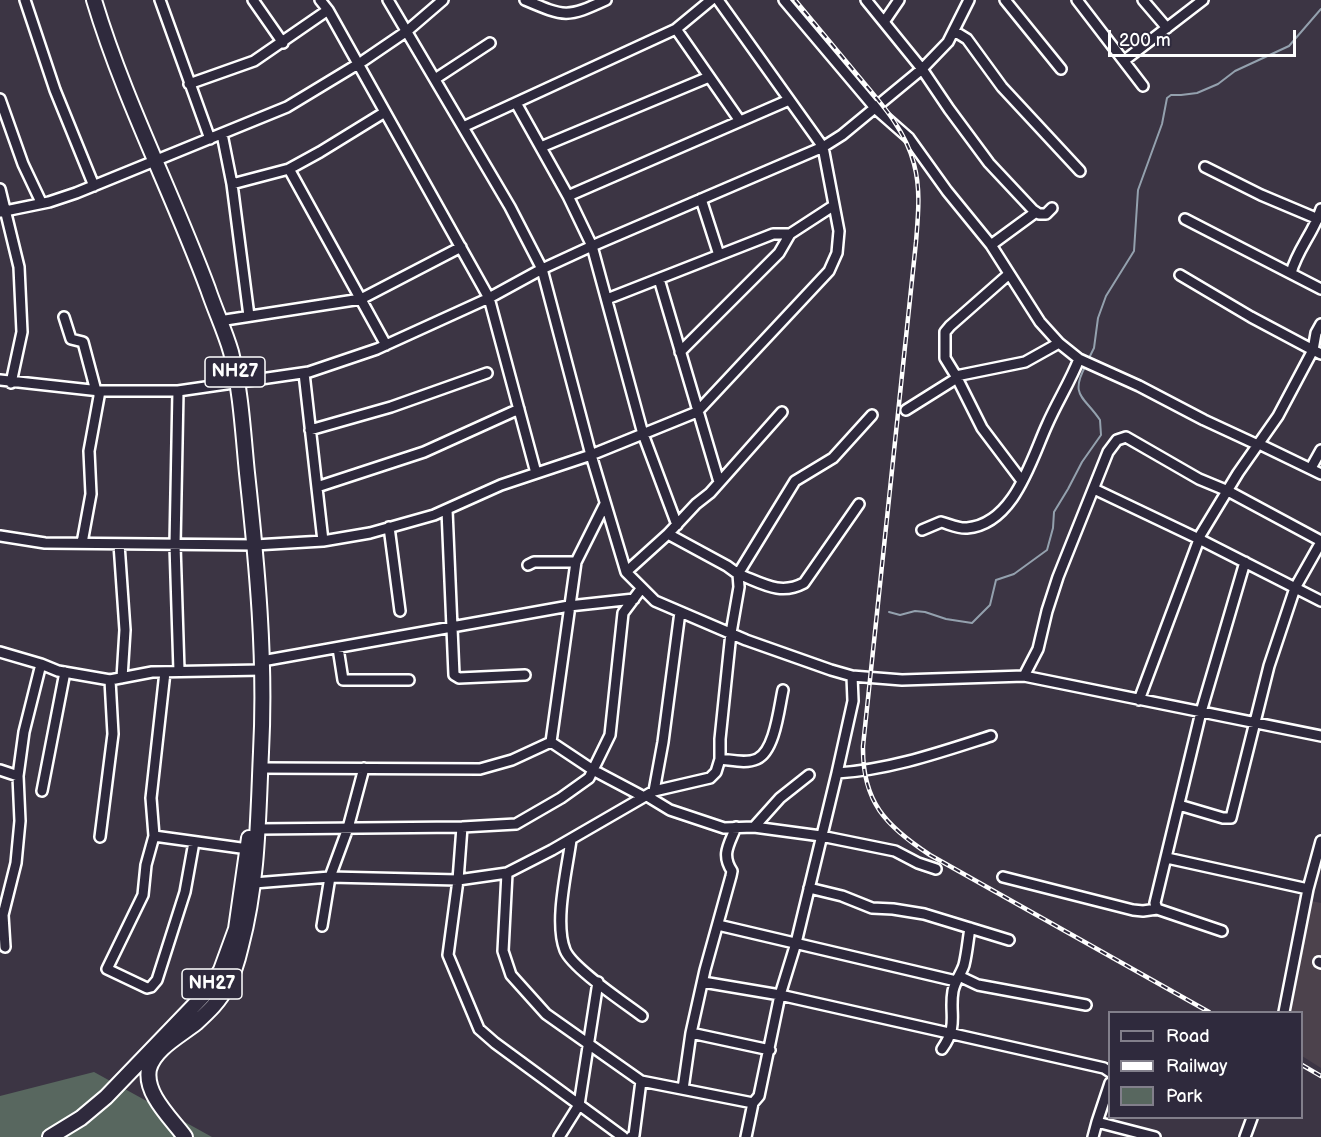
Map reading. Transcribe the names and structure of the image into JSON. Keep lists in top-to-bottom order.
{
  "streets": {
    "highway": ["NH27"]
  },
  "legend": ["Road", "Railway", "Park"],
  "scale_bar": "200 m"
}
